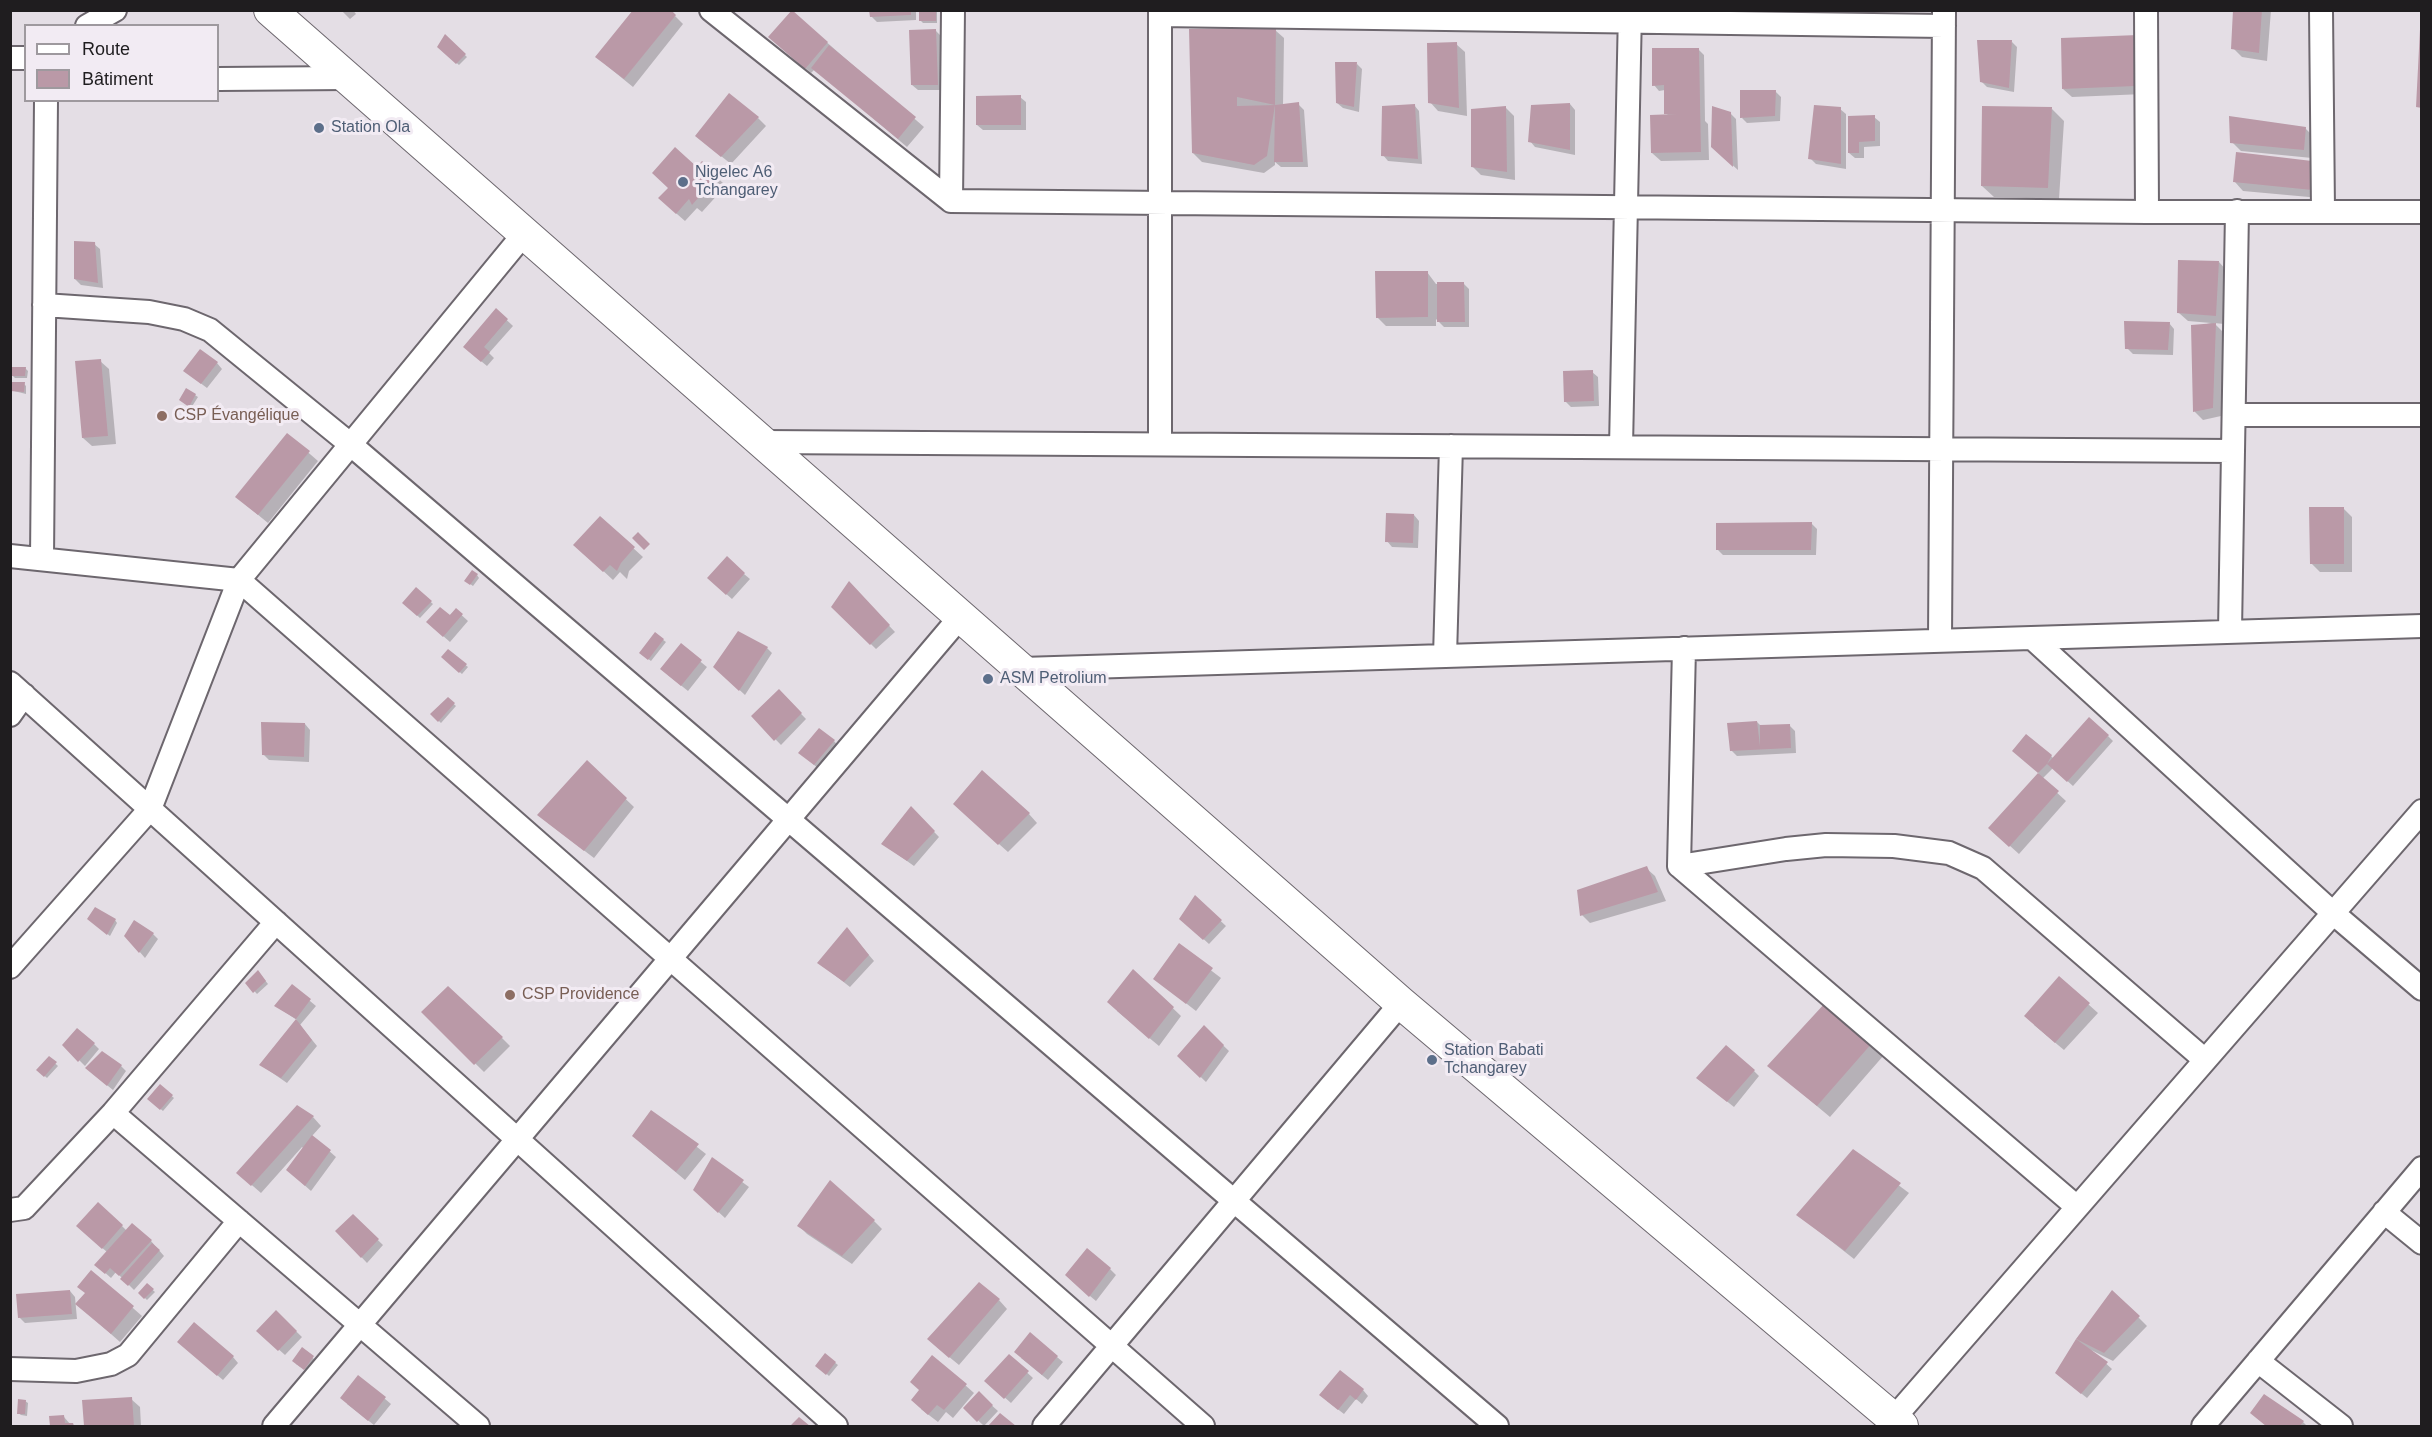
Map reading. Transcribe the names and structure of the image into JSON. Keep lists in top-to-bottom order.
{
  "places": [
    "Station Ola",
    "Nigelec A6 Tchangarey",
    "CSP Évangélique",
    "ASM Petrolium",
    "CSP Providence",
    "Station Babati Tchangarey"
  ],
  "legend": ["Route", "Bâtiment"]
}
